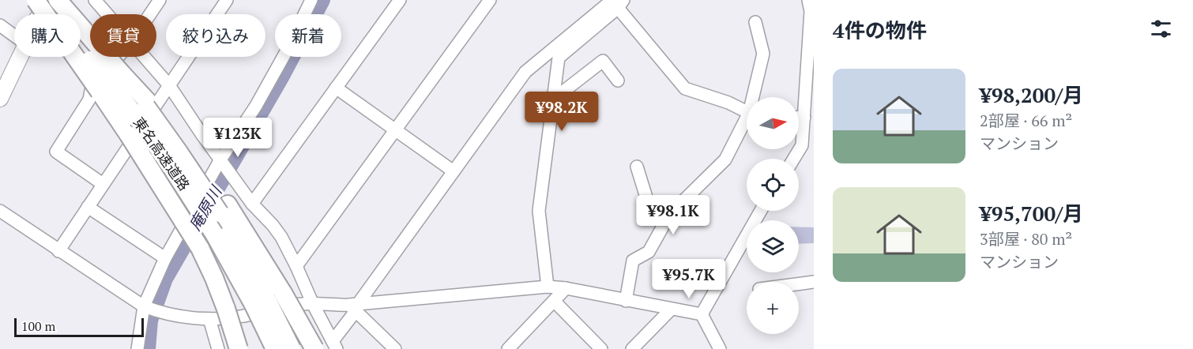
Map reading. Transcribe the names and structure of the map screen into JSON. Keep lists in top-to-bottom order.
{
  "streets": {
    "highway": ["東名高速道路"]
  },
  "water": ["庵原川"],
  "scale_bar": "100 m",
  "north": "right",
  "page": {
    "heading": "4件の物件",
    "chip": [
      "購入",
      "賃貸",
      "絞り込み",
      "新着"
    ],
    "list": [
      {
        "name": "¥98,200/月",
        "note": "2部屋 · 66 m² · マンション"
      },
      {
        "name": "¥95,700/月",
        "note": "3部屋 · 80 m² · マンション"
      }
    ],
    "price": [
      "¥98.2K",
      "¥123K",
      "¥98.1K",
      "¥95.7K"
    ],
    "map_buttons": "+",
    "scale": "100 m"
  }
}
